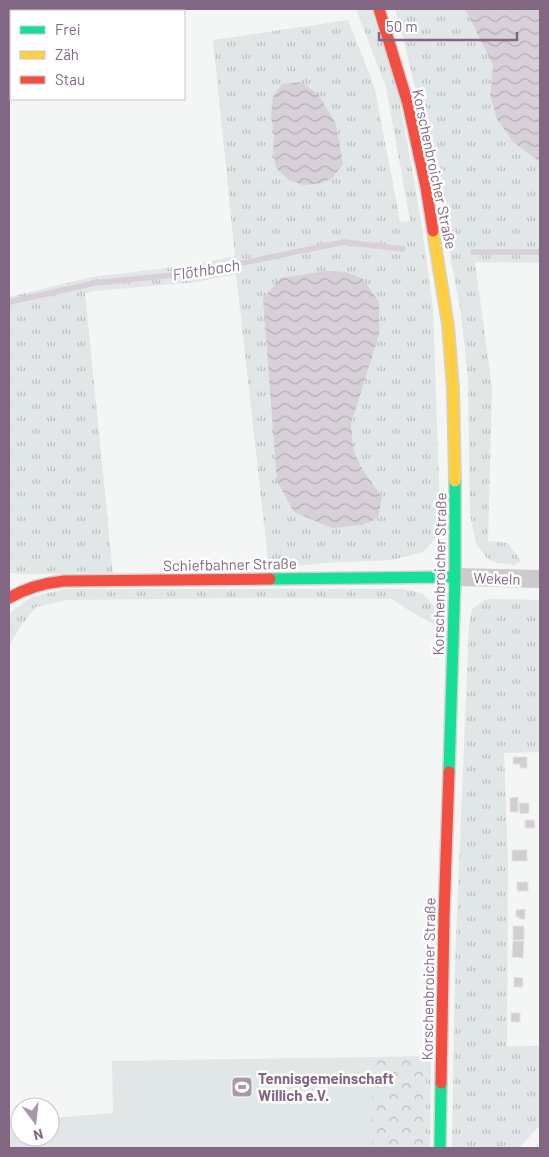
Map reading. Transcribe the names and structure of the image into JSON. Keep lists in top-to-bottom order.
{
  "streets": {
    "main road": ["Korschenbroicher Straße", "Schiefbahner Straße"],
    "street": ["Wekeln"]
  },
  "crossings": [
    ["Korschenbroicher Straße", "Schiefbahner Straße"],
    ["Korschenbroicher Straße", "Wekeln"],
    ["Schiefbahner Straße", "Wekeln"]
  ],
  "water": ["Flöthbach"],
  "places": {
    "sports": ["Tennisgemeinschaft Willich e.V."]
  },
  "legend": ["Frei", "Zäh", "Stau"],
  "scale_bar": "50 m",
  "north": "bottom"
}
